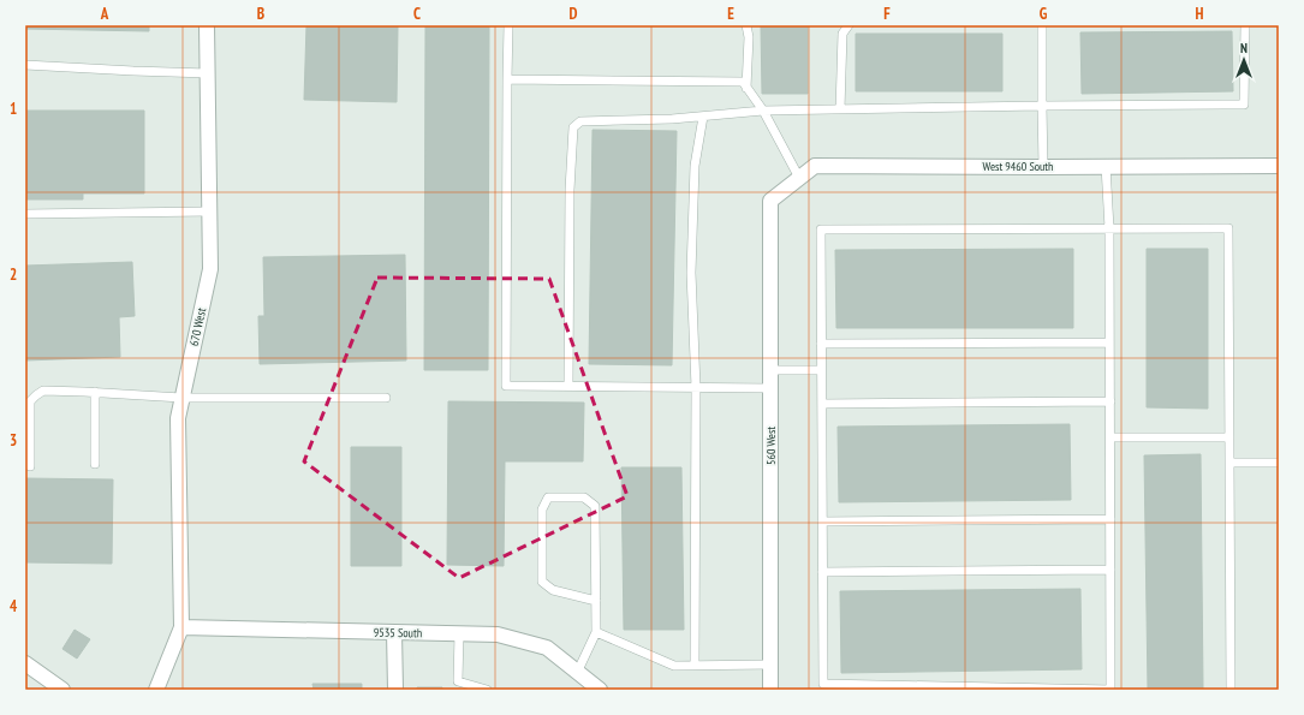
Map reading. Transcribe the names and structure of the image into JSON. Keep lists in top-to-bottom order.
{
  "streets": {
    "street": [
      "West 9460 South",
      "670 West",
      "560 West",
      "9535 South"
    ]
  },
  "crossings": [
    ["West 9460 South", "560 West"],
    ["670 West", "9535 South"]
  ],
  "north": "top",
  "grid": {
    "columns": [
      "A",
      "B",
      "C",
      "D",
      "E",
      "F",
      "G",
      "H"
    ],
    "rows": [
      "1",
      "2",
      "3",
      "4"
    ]
  }
}
